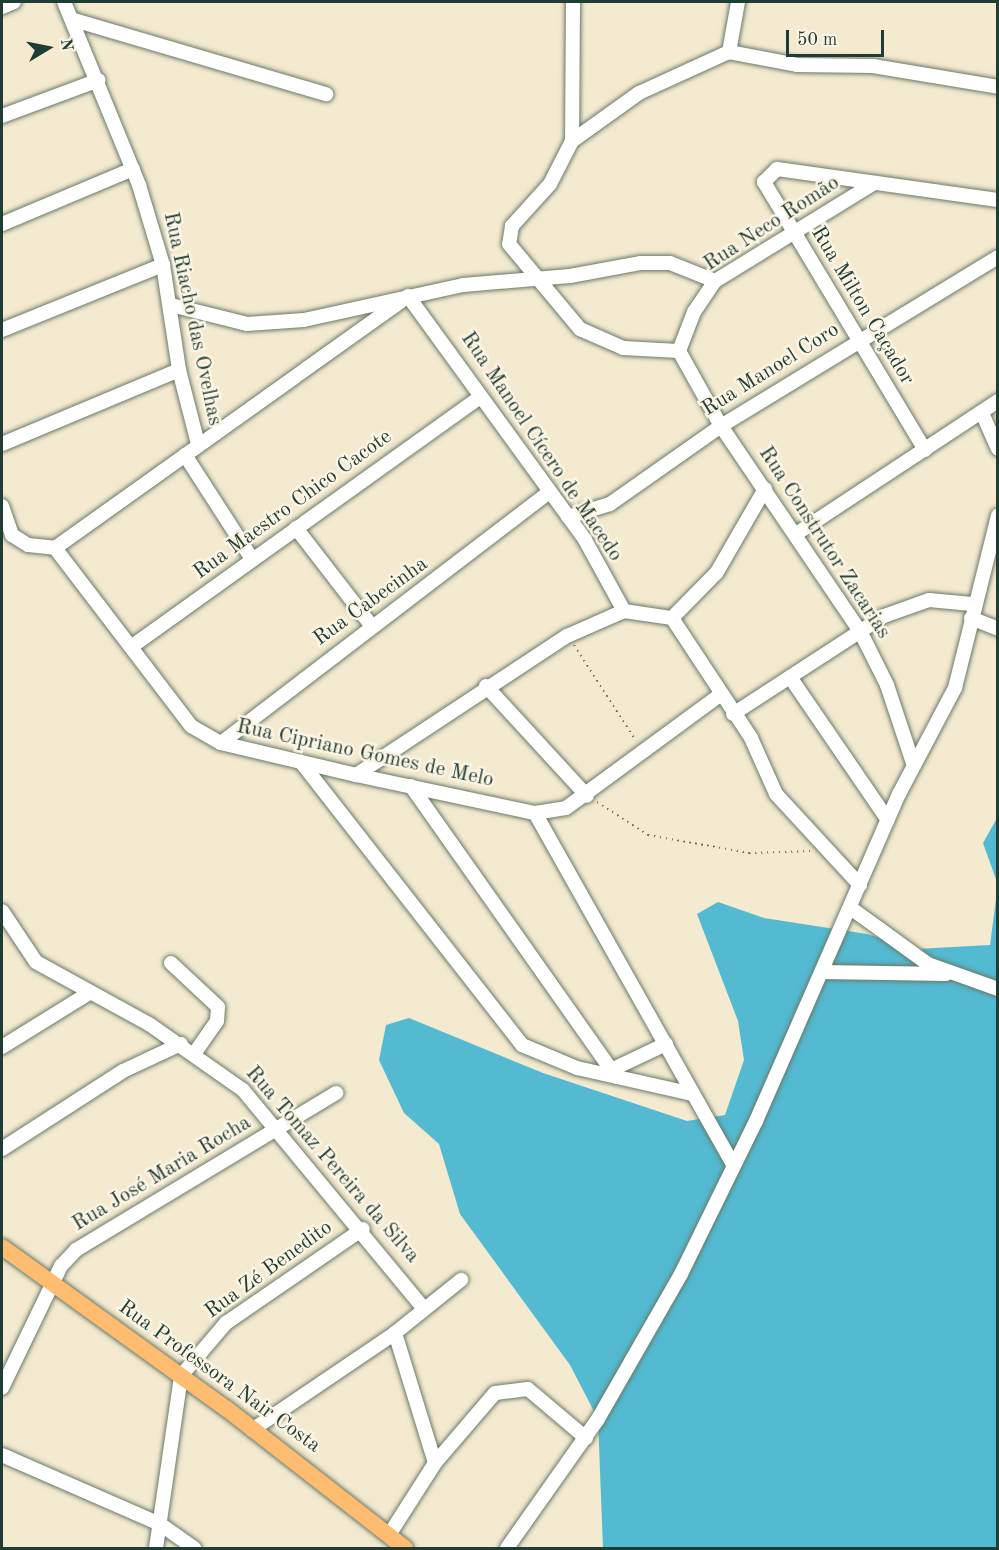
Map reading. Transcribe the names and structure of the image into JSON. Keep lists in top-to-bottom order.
{
  "streets": {
    "main road": ["Rua Professora Nair Costa"],
    "street": [
      "Rua Neco Romão",
      "Rua Milton Caçador",
      "Rua Riacho das Ovelhas",
      "Rua Manoel Coro",
      "Rua Manoel Cícero de Macedo",
      "Rua Maestro Chico Cacote",
      "Rua Construtor Zacarias",
      "Rua Cabecinha",
      "Rua Cipriano Gomes de Melo",
      "Rua Tomaz Pereira da Silva",
      "Rua José Maria Rocha",
      "Rua Zé Benedito"
    ]
  },
  "crossings": [
    ["Rua Neco Romão", "Rua Milton Caçador"],
    ["Rua Neco Romão", "Rua Construtor Zacarias"],
    ["Rua Milton Caçador", "Rua Manoel Coro"],
    ["Rua Manoel Coro", "Rua Manoel Cícero de Macedo"],
    ["Rua Manoel Coro", "Rua Construtor Zacarias"],
    ["Rua Manoel Cícero de Macedo", "Rua Maestro Chico Cacote"],
    ["Rua Manoel Cícero de Macedo", "Rua Cabecinha"],
    ["Rua Maestro Chico Cacote", "Rua Cipriano Gomes de Melo"],
    ["Rua Cabecinha", "Rua Cipriano Gomes de Melo"],
    ["Rua Tomaz Pereira da Silva", "Rua José Maria Rocha"],
    ["Rua Tomaz Pereira da Silva", "Rua Zé Benedito"],
    ["Rua José Maria Rocha", "Rua Professora Nair Costa"],
    ["Rua Zé Benedito", "Rua Professora Nair Costa"]
  ],
  "scale_bar": "50 m",
  "north": "right"
}
